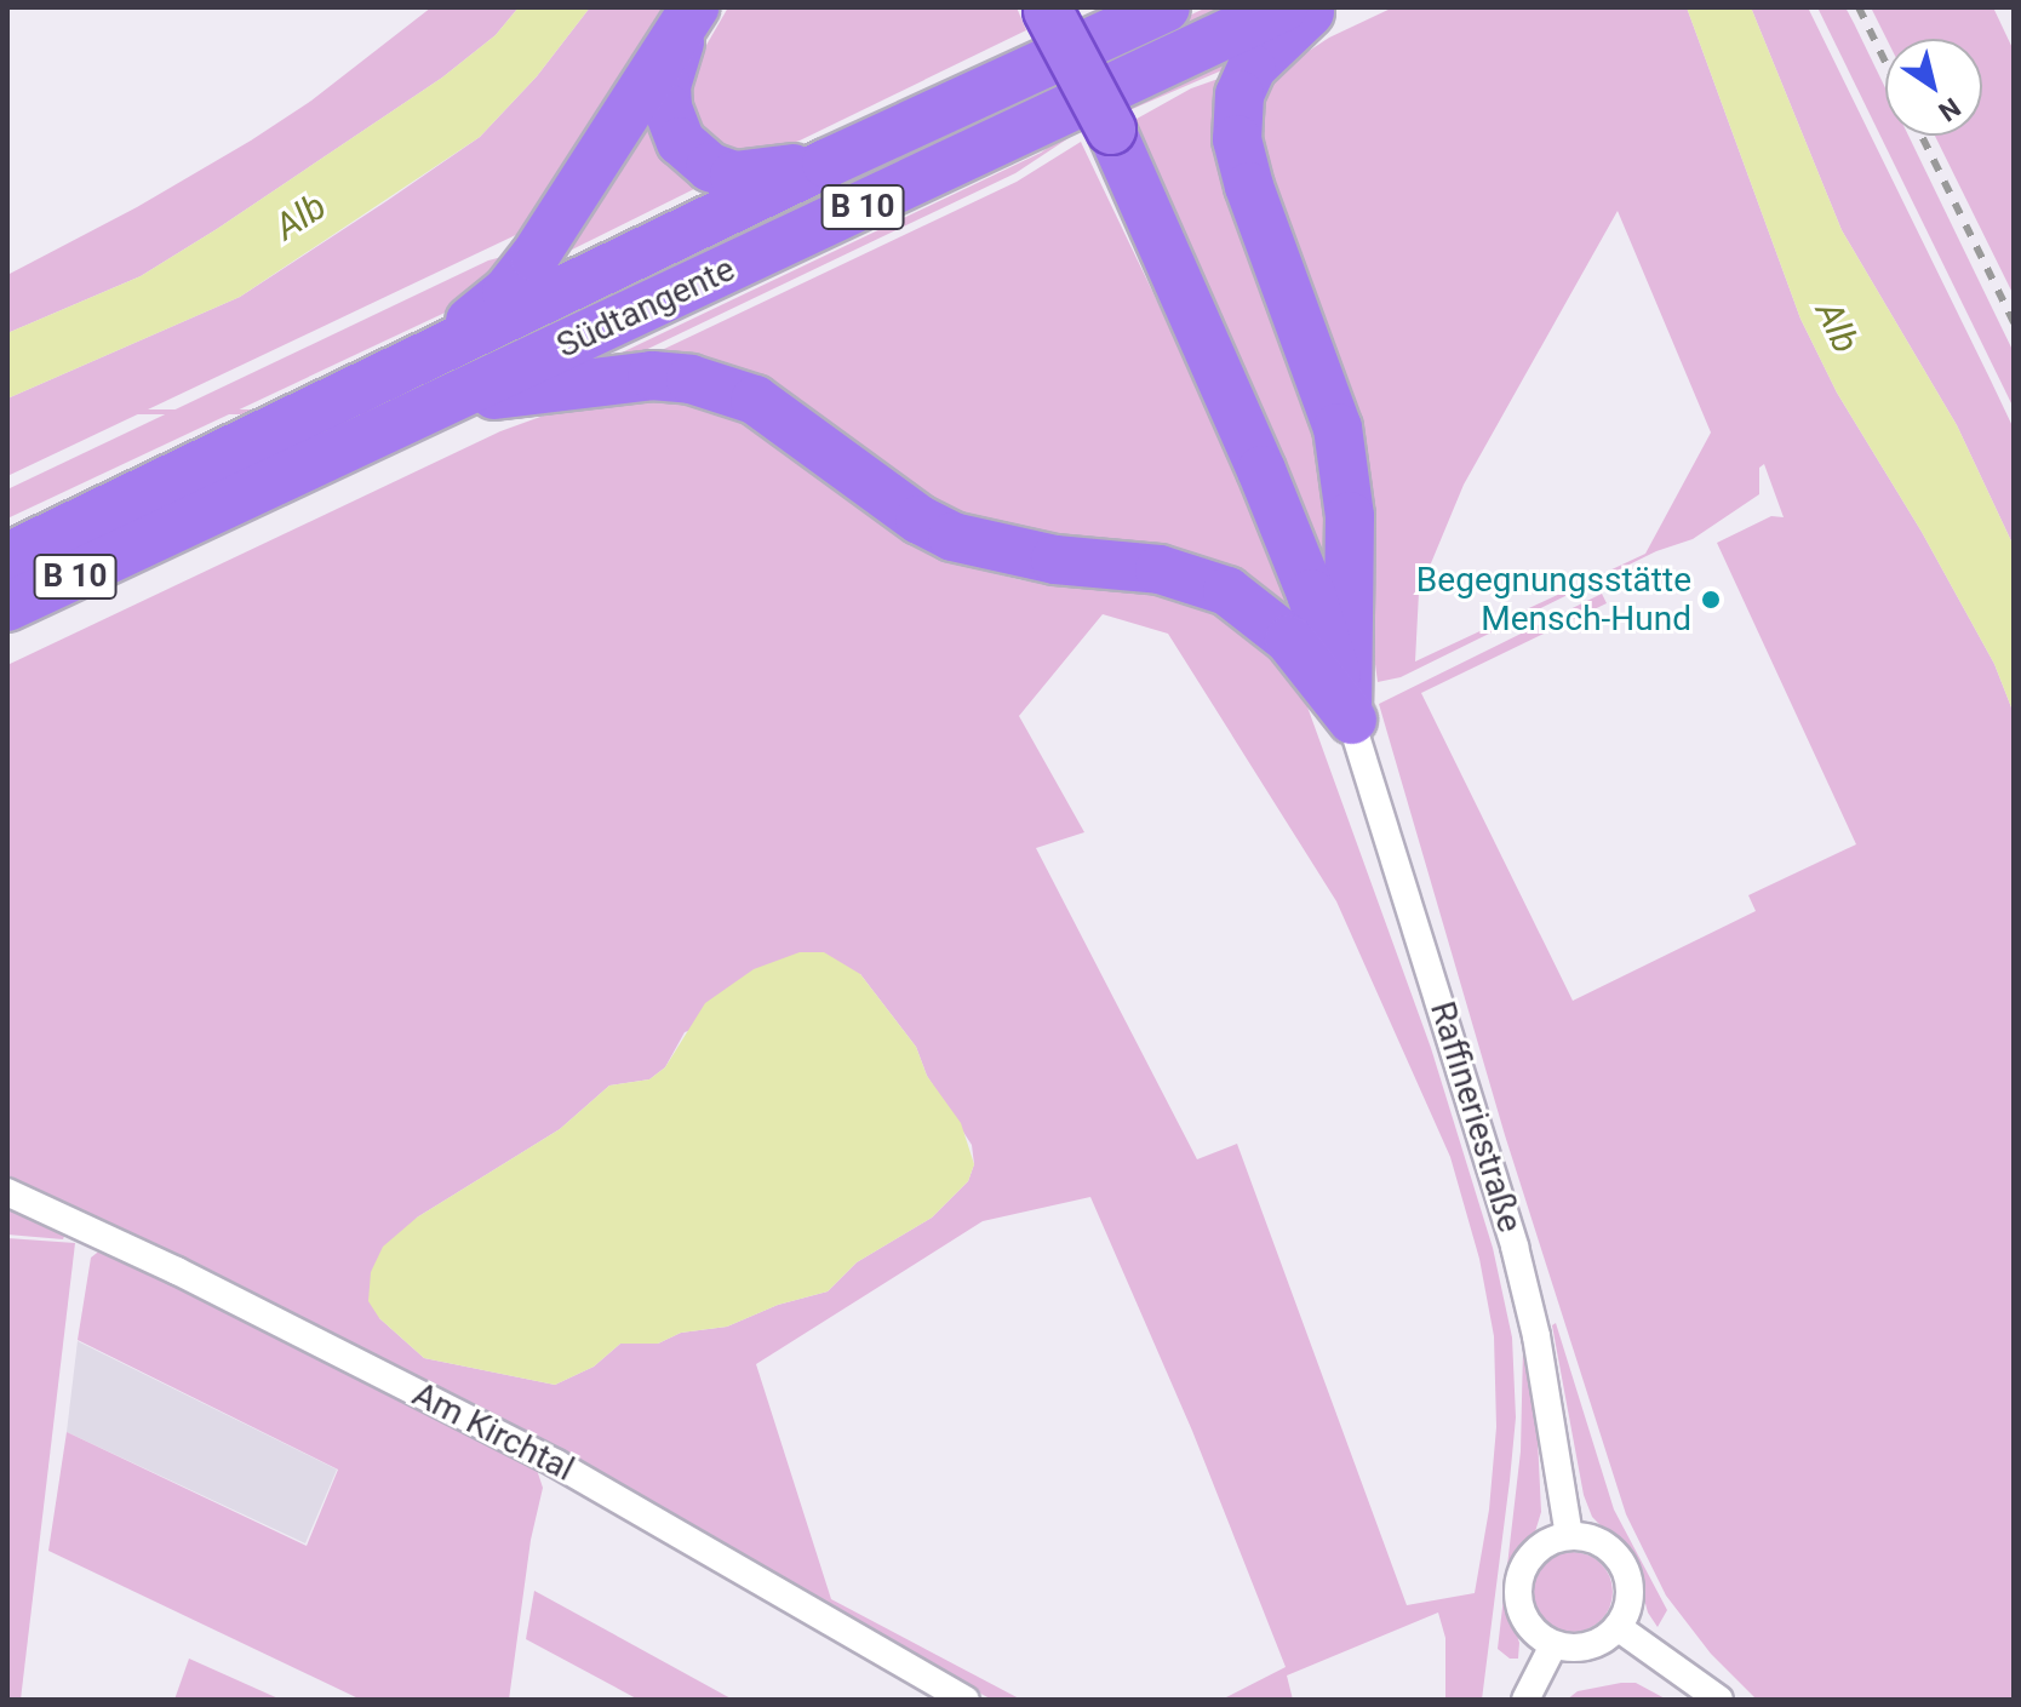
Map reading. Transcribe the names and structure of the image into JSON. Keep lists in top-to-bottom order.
{
  "streets": {
    "highway": ["B 10", "Südtangente"],
    "street": ["Raffineriestraße", "Am Kirchtal"]
  },
  "water": ["Alb"],
  "places": ["Begegnungsstätte Mensch-Hund"],
  "north": "bottom right"
}
